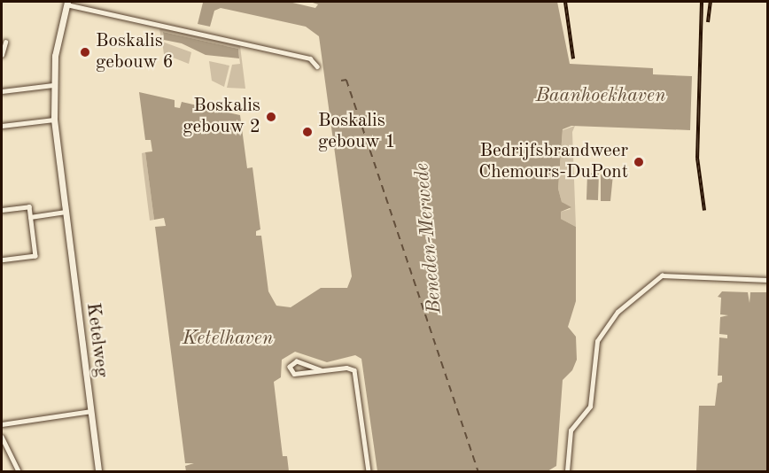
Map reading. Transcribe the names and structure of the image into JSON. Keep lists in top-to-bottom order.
{
  "streets": {
    "street": ["Ketelweg"]
  },
  "water": ["Baanhoekhaven", "Beneden-Merwede", "Ketelhaven"],
  "places": [
    "Boskalis gebouw 6",
    "Boskalis gebouw 2",
    "Boskalis gebouw 1",
    "Bedrijfsbrandweer Chemours-DuPont"
  ]
}
